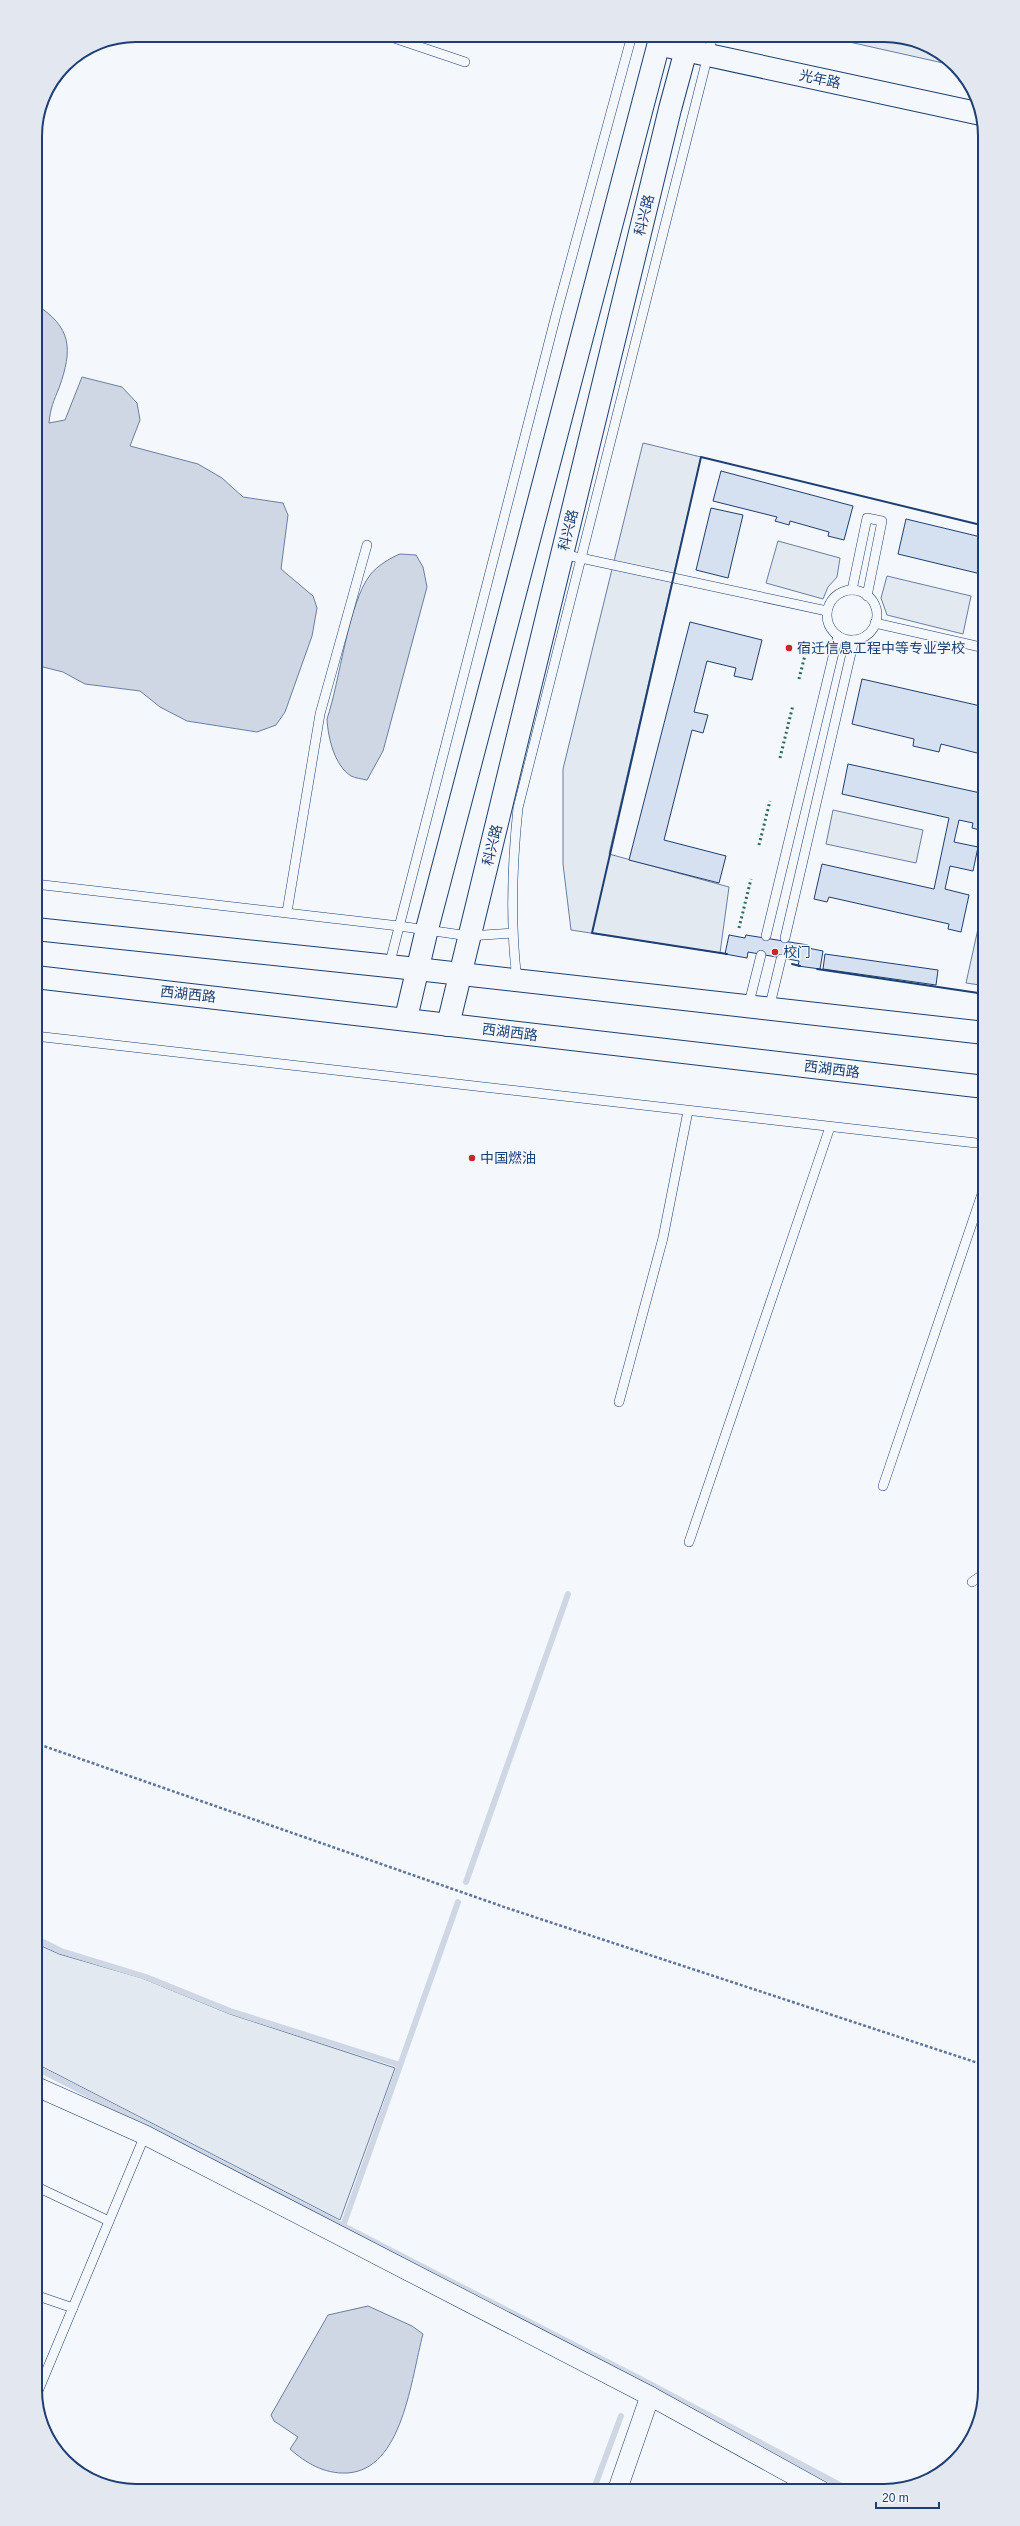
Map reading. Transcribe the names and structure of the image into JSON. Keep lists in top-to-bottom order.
{
  "streets": {
    "main road": ["光年路", "科兴路", "西湖西路"]
  },
  "crossings": [
    ["光年路", "科兴路"],
    ["科兴路", "西湖西路"]
  ],
  "places": ["宿迁信息工程中等专业学校", "校门", "中国燃油"],
  "scale_bar": "20 m"
}
